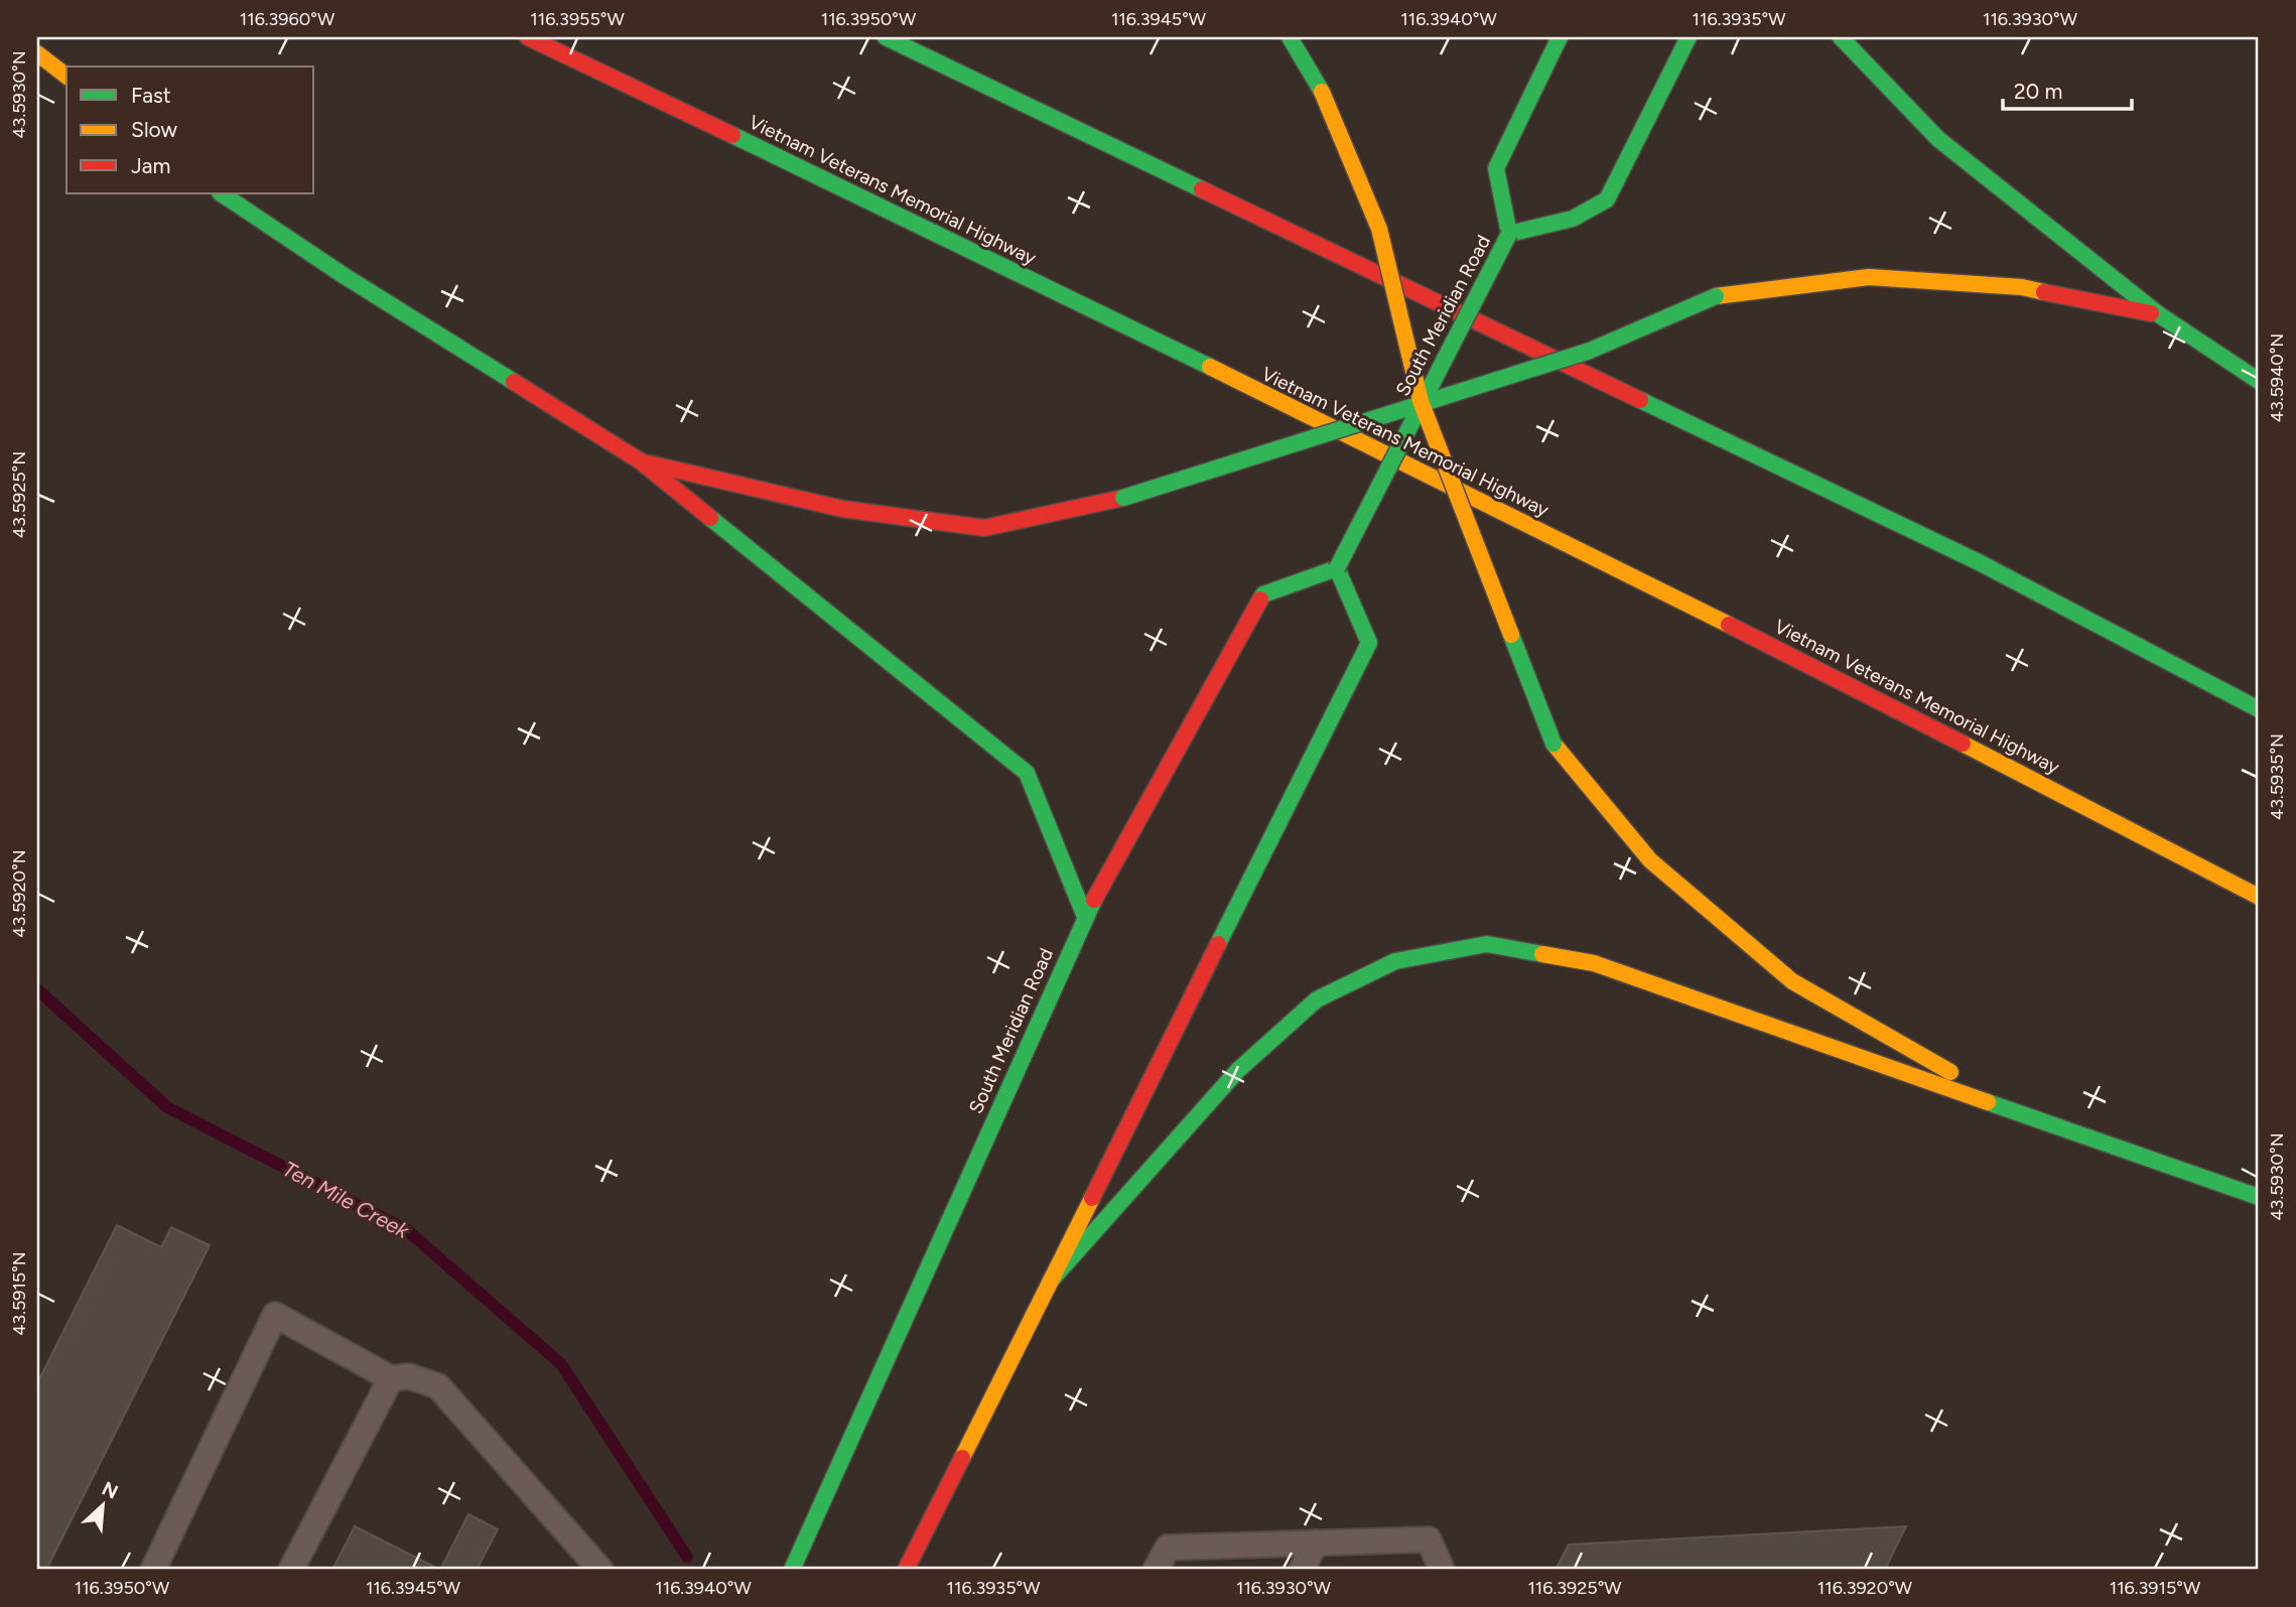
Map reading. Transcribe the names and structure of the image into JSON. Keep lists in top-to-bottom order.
{
  "streets": {
    "main road": ["Vietnam Veterans Memorial Highway", "South Meridian Road"]
  },
  "water": ["Ten Mile Creek"],
  "legend": ["Fast", "Slow", "Jam"],
  "scale_bar": "20 m",
  "north": "top right",
  "coordinates": [
    "116.3960°W",
    "116.3955°W",
    "116.3950°W",
    "116.3945°W",
    "116.3940°W",
    "116.3935°W",
    "116.3930°W",
    "43.5930°N",
    "43.5940°N",
    "43.5925°N",
    "43.5935°N",
    "43.5920°N",
    "43.5915°N",
    "116.3925°W",
    "116.3920°W",
    "116.3915°W"
  ]
}
